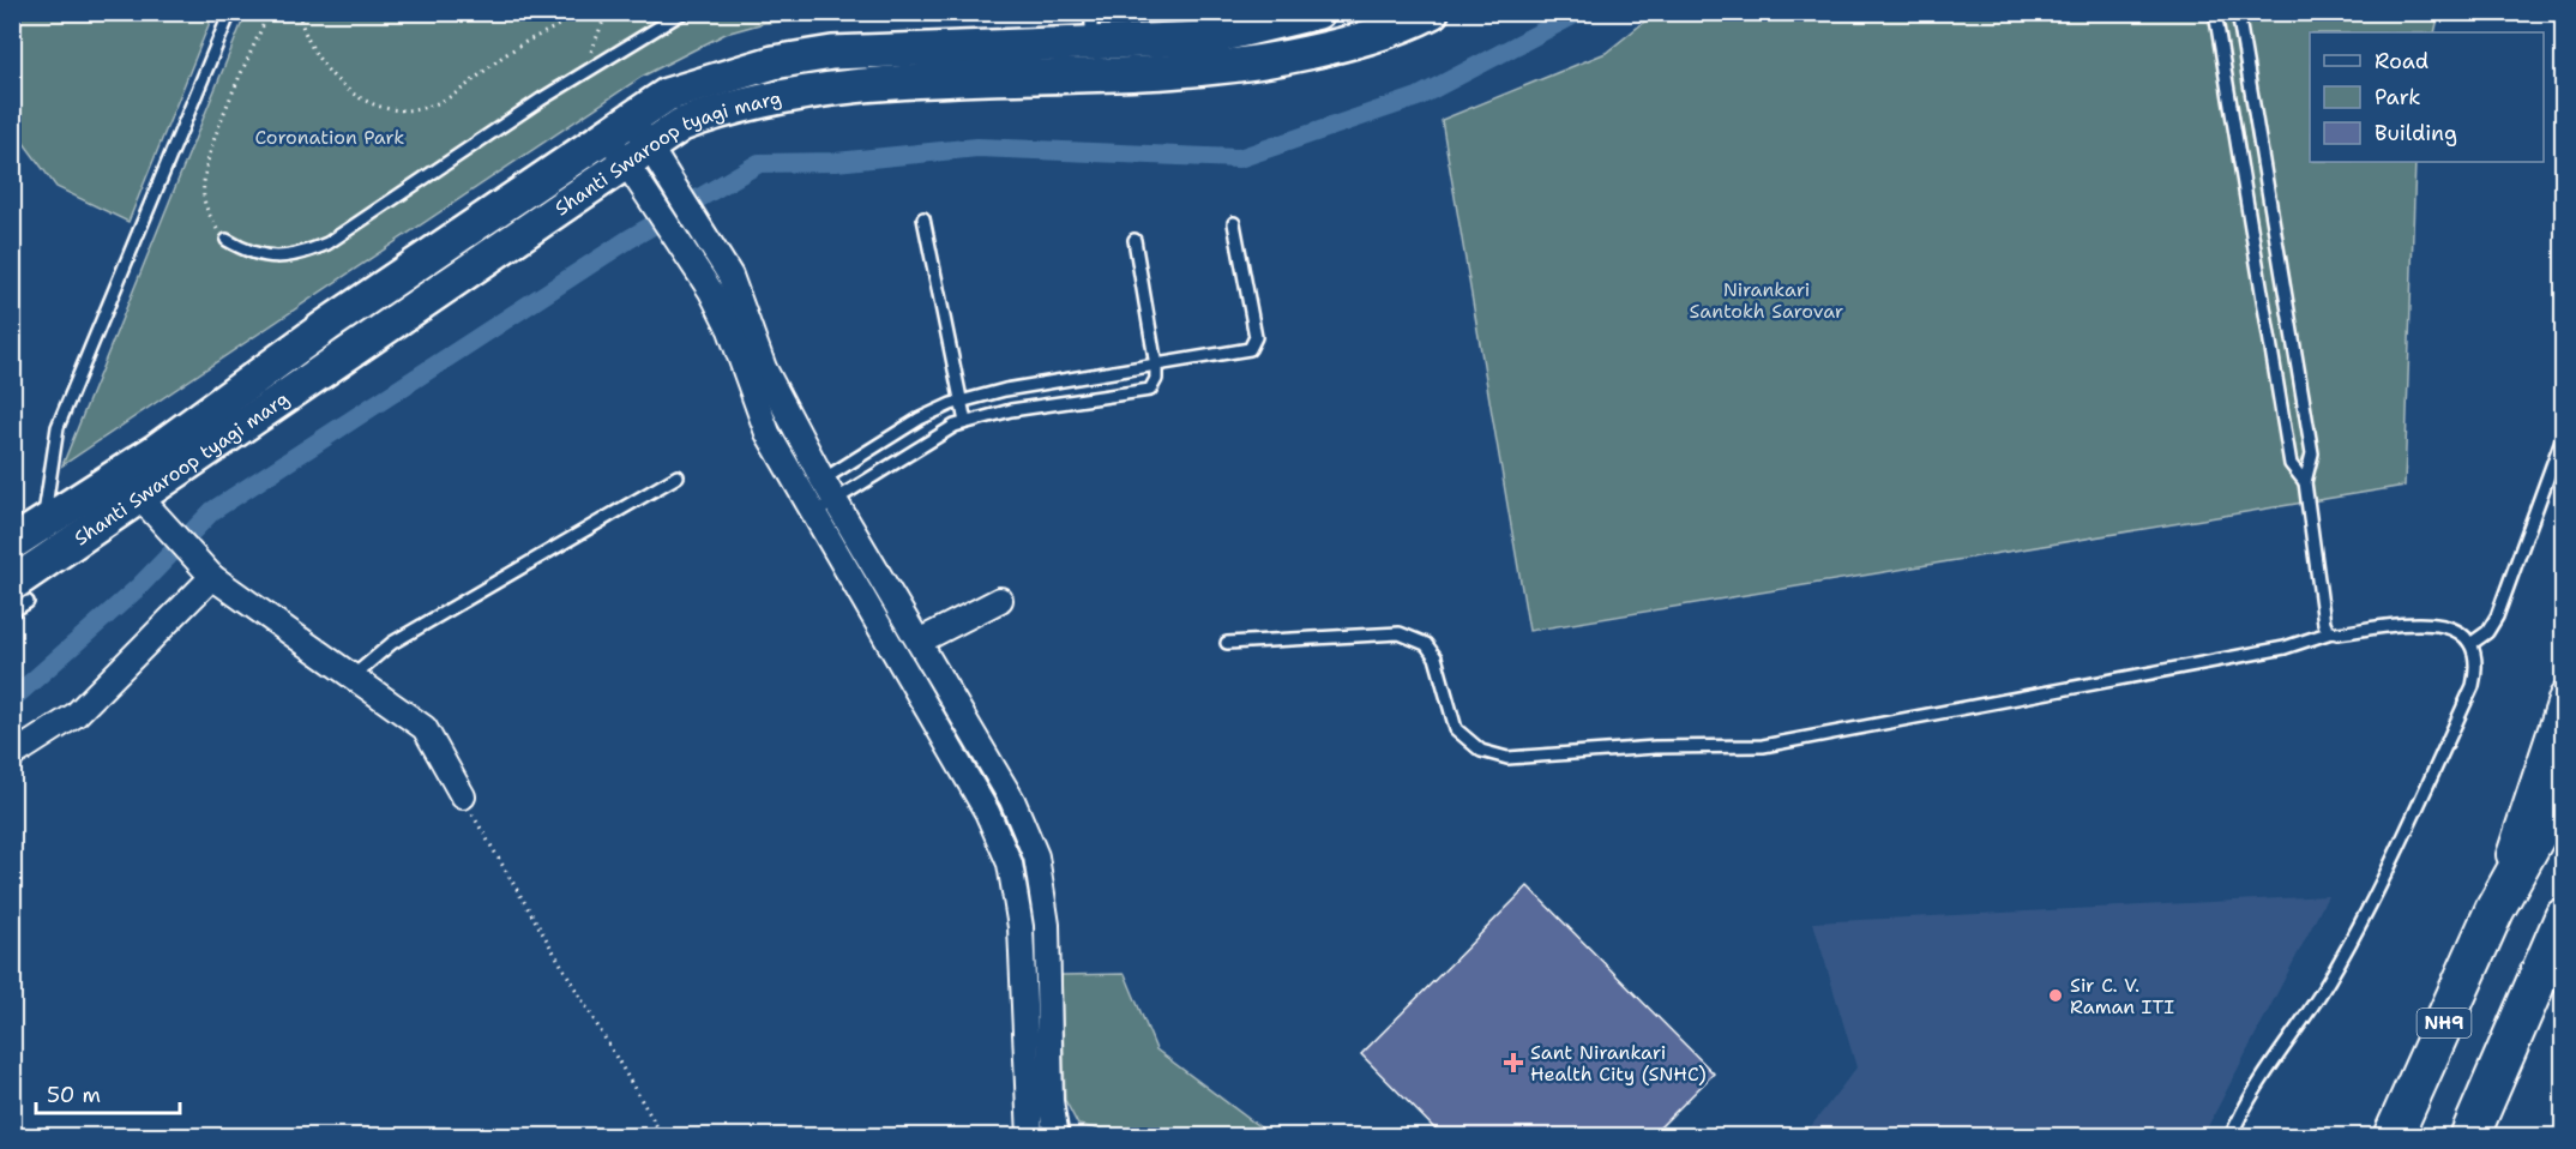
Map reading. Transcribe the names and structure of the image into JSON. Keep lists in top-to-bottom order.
{
  "streets": {
    "highway": ["NH9"],
    "main road": ["Shanti Swaroop tyagi marg"]
  },
  "parks": ["Coronation Park", "Nirankari Santokh Sarovar"],
  "places": {
    "other": ["Sir C. V. Raman ITI"],
    "health": ["Sant Nirankari Health City (SNHC)"]
  },
  "legend": ["Road", "Park", "Building"],
  "scale_bar": "50 m"
}
